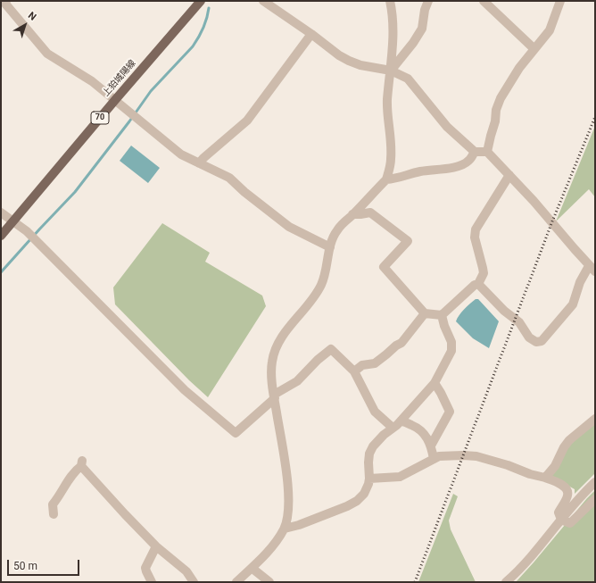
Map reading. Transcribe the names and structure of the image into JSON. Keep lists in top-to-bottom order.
{
  "streets": {
    "main road": ["上狛城陽線", "70"]
  },
  "scale_bar": "50 m",
  "north": "top right"
}
